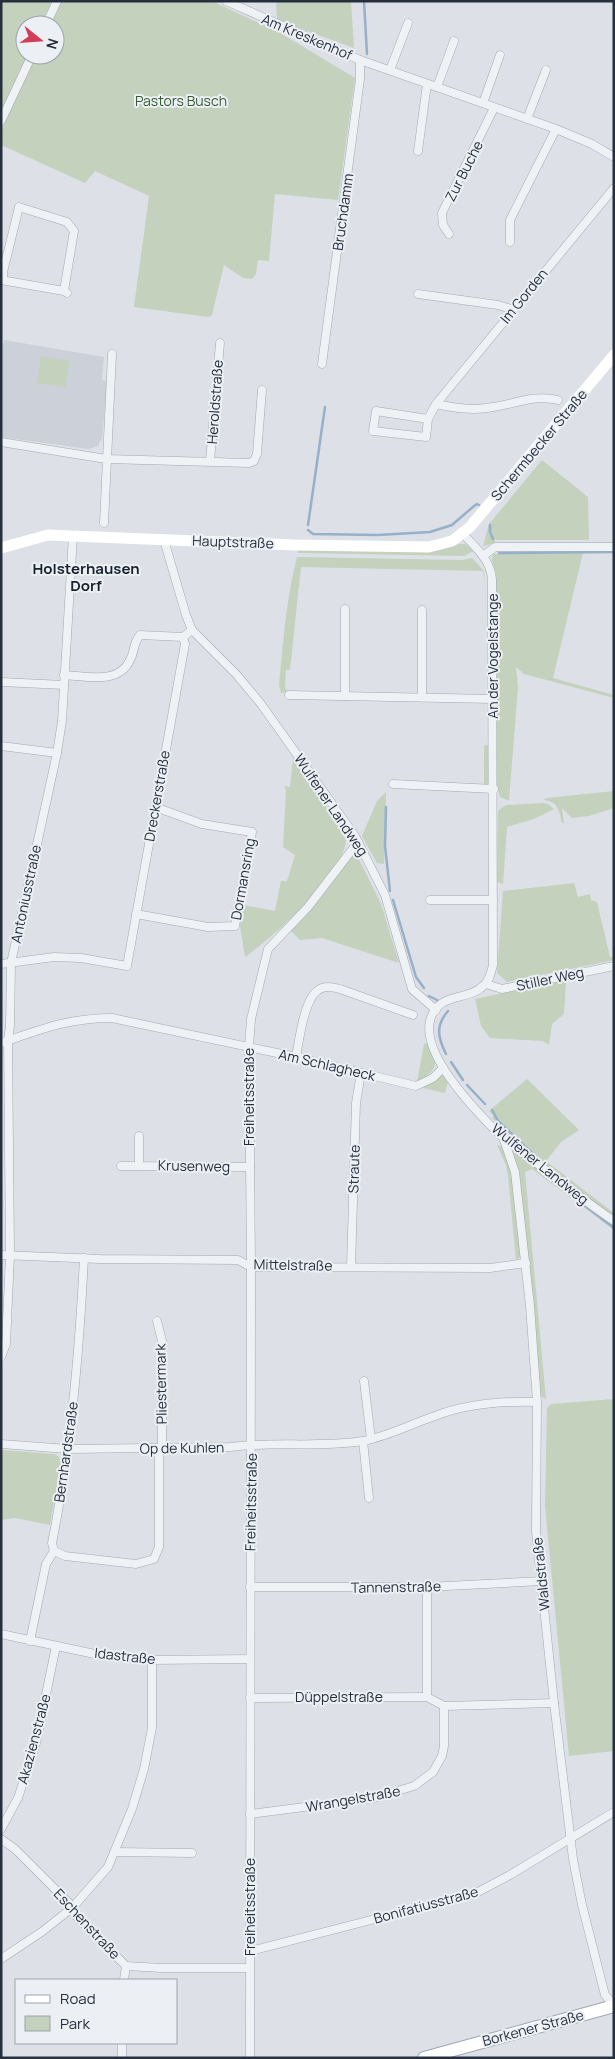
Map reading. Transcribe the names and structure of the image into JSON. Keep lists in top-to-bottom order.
{
  "streets": {
    "main road": ["Schermbecker Straße", "Hauptstraße", "Borkener Straße"],
    "street": [
      "Am Kreskenhof",
      "Zur Buche",
      "Bruchdamm",
      "Im Gorden",
      "Heroldstraße",
      "An der Vogelstange",
      "Dreckerstraße",
      "Wulfener Landweg",
      "Dormansring",
      "Antoniusstraße",
      "Stiller Weg",
      "Am Schlagheck",
      "Freiheitsstraße",
      "Krusenweg",
      "Straute",
      "Mittelstraße",
      "Pliestermark",
      "Op de Kuhlen",
      "Bernhardstraße",
      "Waldstraße",
      "Tannenstraße",
      "Idastraße",
      "Düppelstraße",
      "Akazienstraße",
      "Wrangelstraße",
      "Bonifatiusstraße",
      "Eschenstraße"
    ]
  },
  "crossings": [
    ["Am Kreskenhof", "Zur Buche"],
    ["Am Kreskenhof", "Bruchdamm"],
    ["Schermbecker Straße", "Hauptstraße"],
    ["Schermbecker Straße", "An der Vogelstange"],
    ["Hauptstraße", "An der Vogelstange"],
    ["Hauptstraße", "Wulfener Landweg"],
    ["Hauptstraße", "Antoniusstraße"],
    ["An der Vogelstange", "Stiller Weg"],
    ["Dreckerstraße", "Dormansring"],
    ["Dreckerstraße", "Antoniusstraße"],
    ["Wulfener Landweg", "Am Schlagheck"],
    ["Wulfener Landweg", "Freiheitsstraße"],
    ["Wulfener Landweg", "Waldstraße"],
    ["Antoniusstraße", "Am Schlagheck"],
    ["Antoniusstraße", "Mittelstraße"],
    ["Am Schlagheck", "Freiheitsstraße"],
    ["Am Schlagheck", "Straute"],
    ["Freiheitsstraße", "Krusenweg"],
    ["Freiheitsstraße", "Mittelstraße"],
    ["Freiheitsstraße", "Op de Kuhlen"],
    ["Freiheitsstraße", "Tannenstraße"],
    ["Freiheitsstraße", "Idastraße"],
    ["Freiheitsstraße", "Düppelstraße"],
    ["Freiheitsstraße", "Wrangelstraße"],
    ["Freiheitsstraße", "Bonifatiusstraße"],
    ["Freiheitsstraße", "Eschenstraße"],
    ["Straute", "Mittelstraße"],
    ["Mittelstraße", "Bernhardstraße"],
    ["Mittelstraße", "Waldstraße"],
    ["Pliestermark", "Op de Kuhlen"],
    ["Pliestermark", "Bernhardstraße"],
    ["Op de Kuhlen", "Bernhardstraße"],
    ["Op de Kuhlen", "Waldstraße"],
    ["Bernhardstraße", "Idastraße"],
    ["Waldstraße", "Tannenstraße"],
    ["Waldstraße", "Bonifatiusstraße"],
    ["Waldstraße", "Borkener Straße"],
    ["Idastraße", "Akazienstraße"]
  ],
  "districts": ["Holsterhausen Dorf"],
  "parks": ["Pastors Busch"],
  "legend": ["Road", "Park"],
  "north": "right"
}
